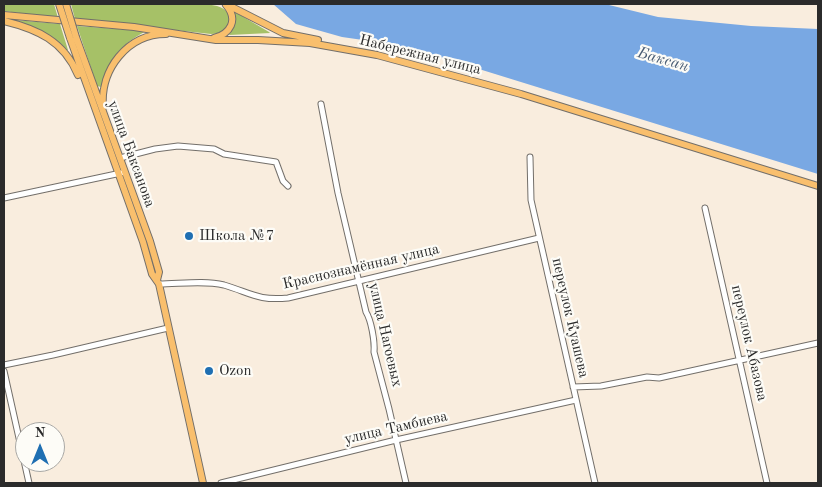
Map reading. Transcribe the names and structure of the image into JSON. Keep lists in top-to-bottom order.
{
  "streets": {
    "main road": ["Набережная улица", "улица Баксанова"],
    "street": [
      "Краснознамённая улица",
      "переулок Куашева",
      "улица Нагоевых",
      "переулок Абазова",
      "улица Тамбиева"
    ]
  },
  "crossings": [
    ["улица Баксанова", "Краснознамённая улица"],
    ["Краснознамённая улица", "переулок Куашева"],
    ["Краснознамённая улица", "улица Нагоевых"],
    ["переулок Куашева", "улица Тамбиева"],
    ["улица Нагоевых", "улица Тамбиева"]
  ],
  "water": ["Баксан"],
  "places": ["Школа №7", "Ozon"],
  "north": "top"
}
